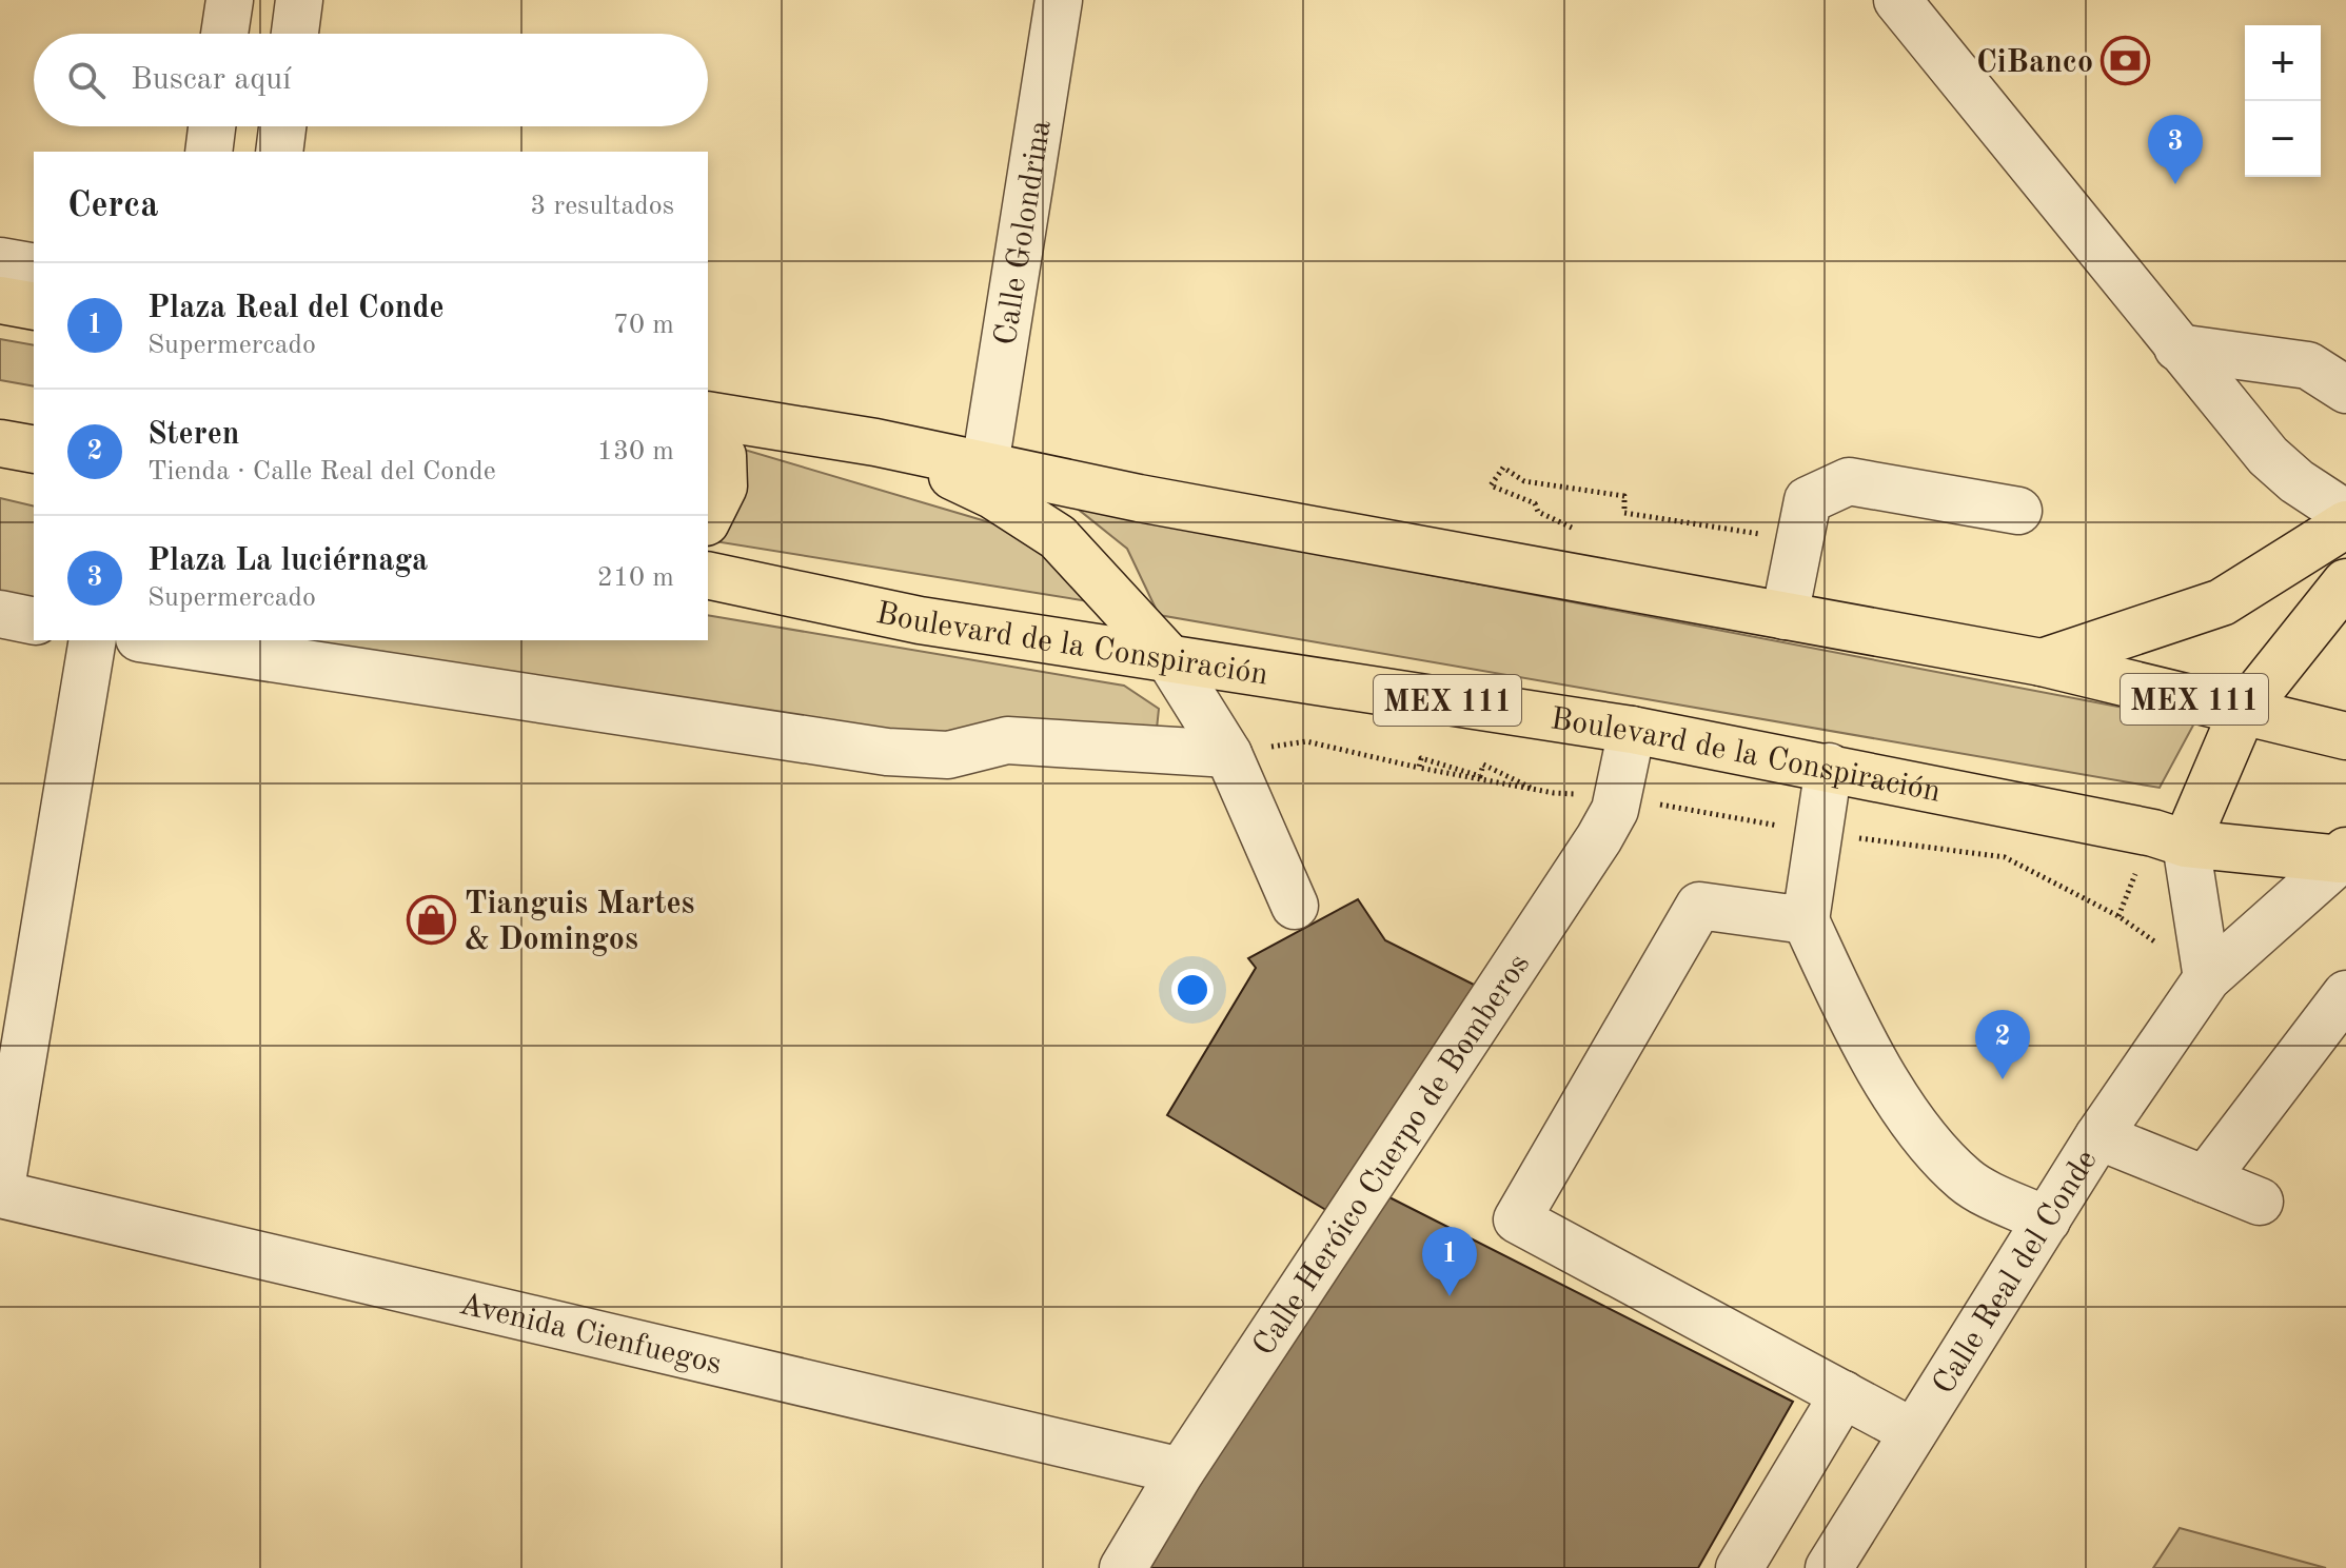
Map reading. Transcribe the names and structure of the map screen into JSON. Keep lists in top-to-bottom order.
{
  "streets": {
    "main road": ["Boulevard de la Conspiración", "MEX 111"],
    "street": [
      "Calle Golondrina",
      "Calle Heróico Cuerpo de Bomberos",
      "Calle Real del Conde",
      "Avenida Cienfuegos"
    ]
  },
  "crossings": [
    ["Calle Golondrina", "MEX 111"],
    ["Boulevard de la Conspiración", "MEX 111"],
    ["Boulevard de la Conspiración", "Calle Heróico Cuerpo de Bomberos"],
    ["MEX 111", "Calle Real del Conde"],
    ["Calle Heróico Cuerpo de Bomberos", "Avenida Cienfuegos"]
  ],
  "places": {
    "bank": ["CiBanco"],
    "shop": ["Tianguis Martes & Domingos"]
  },
  "page": {
    "map_buttons": ["+", "−"],
    "search": "Buscar aquí",
    "pins": ["3", "2", "1"],
    "heading": ["Cerca", "3 resultados"],
    "list": [
      {
        "mark": "1",
        "name": "Plaza Real del Conde",
        "note": "Supermercado",
        "value": "70 m"
      },
      {
        "mark": "2",
        "name": "Steren",
        "note": "Tienda · Calle Real del Conde",
        "value": "130 m"
      },
      {
        "mark": "3",
        "name": "Plaza La luciérnaga",
        "note": "Supermercado",
        "value": "210 m"
      }
    ]
  }
}
